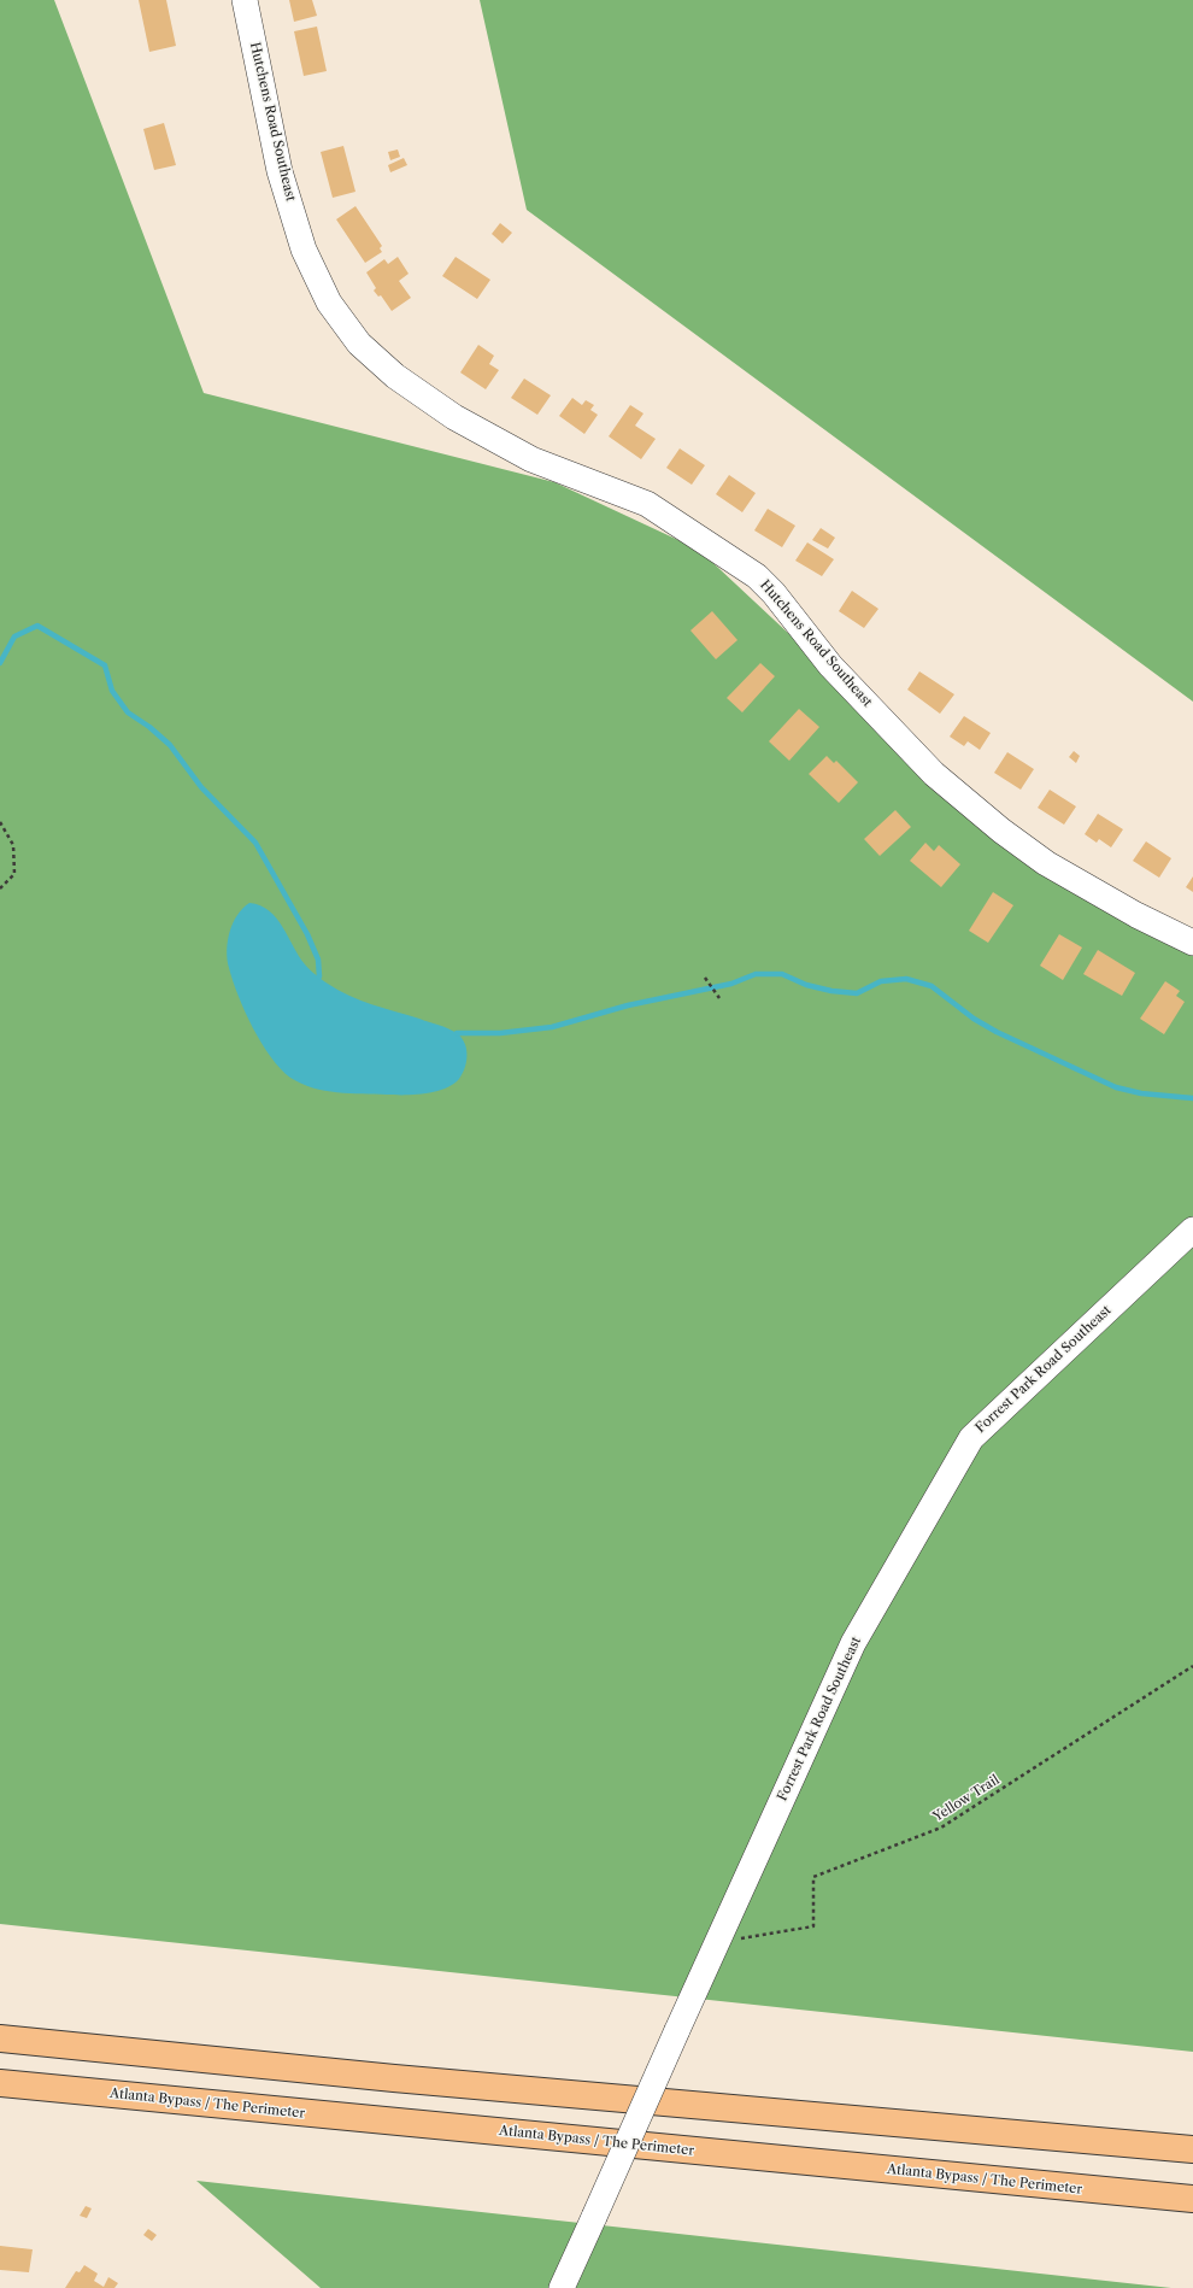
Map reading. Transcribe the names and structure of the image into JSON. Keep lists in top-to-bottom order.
{
  "streets": {
    "highway": ["Atlanta Bypass / The Perimeter"],
    "street": ["Hutchens Road Southeast", "Forrest Park Road Southeast"],
    "path": ["Yellow Trail"]
  },
  "crossings": [
    ["Forrest Park Road Southeast", "Yellow Trail"]
  ]
}
